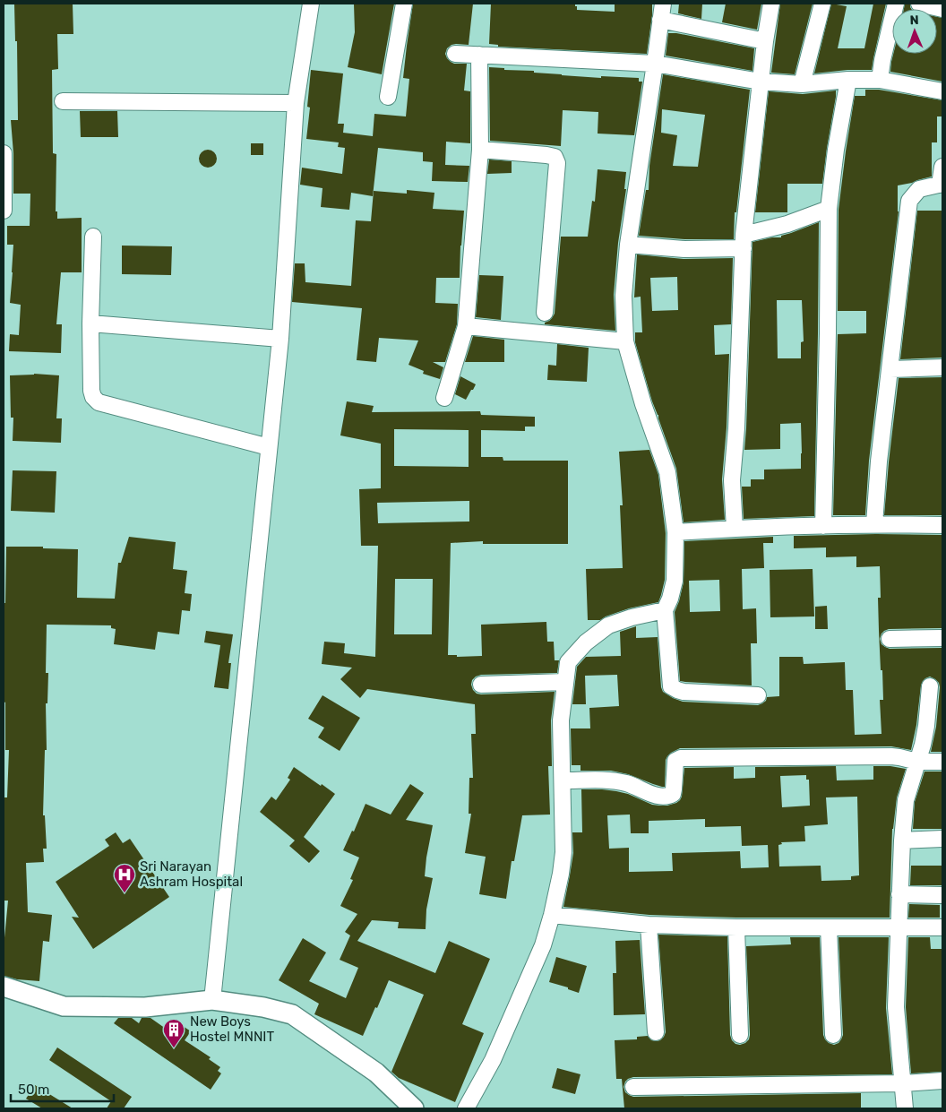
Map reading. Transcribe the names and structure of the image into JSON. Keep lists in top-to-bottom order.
{
  "places": {
    "hospital": ["Sri Narayan Ashram Hospital"],
    "building": ["New Boys Hostel MNNIT"]
  },
  "scale_bar": "50 m",
  "north": "top"
}
